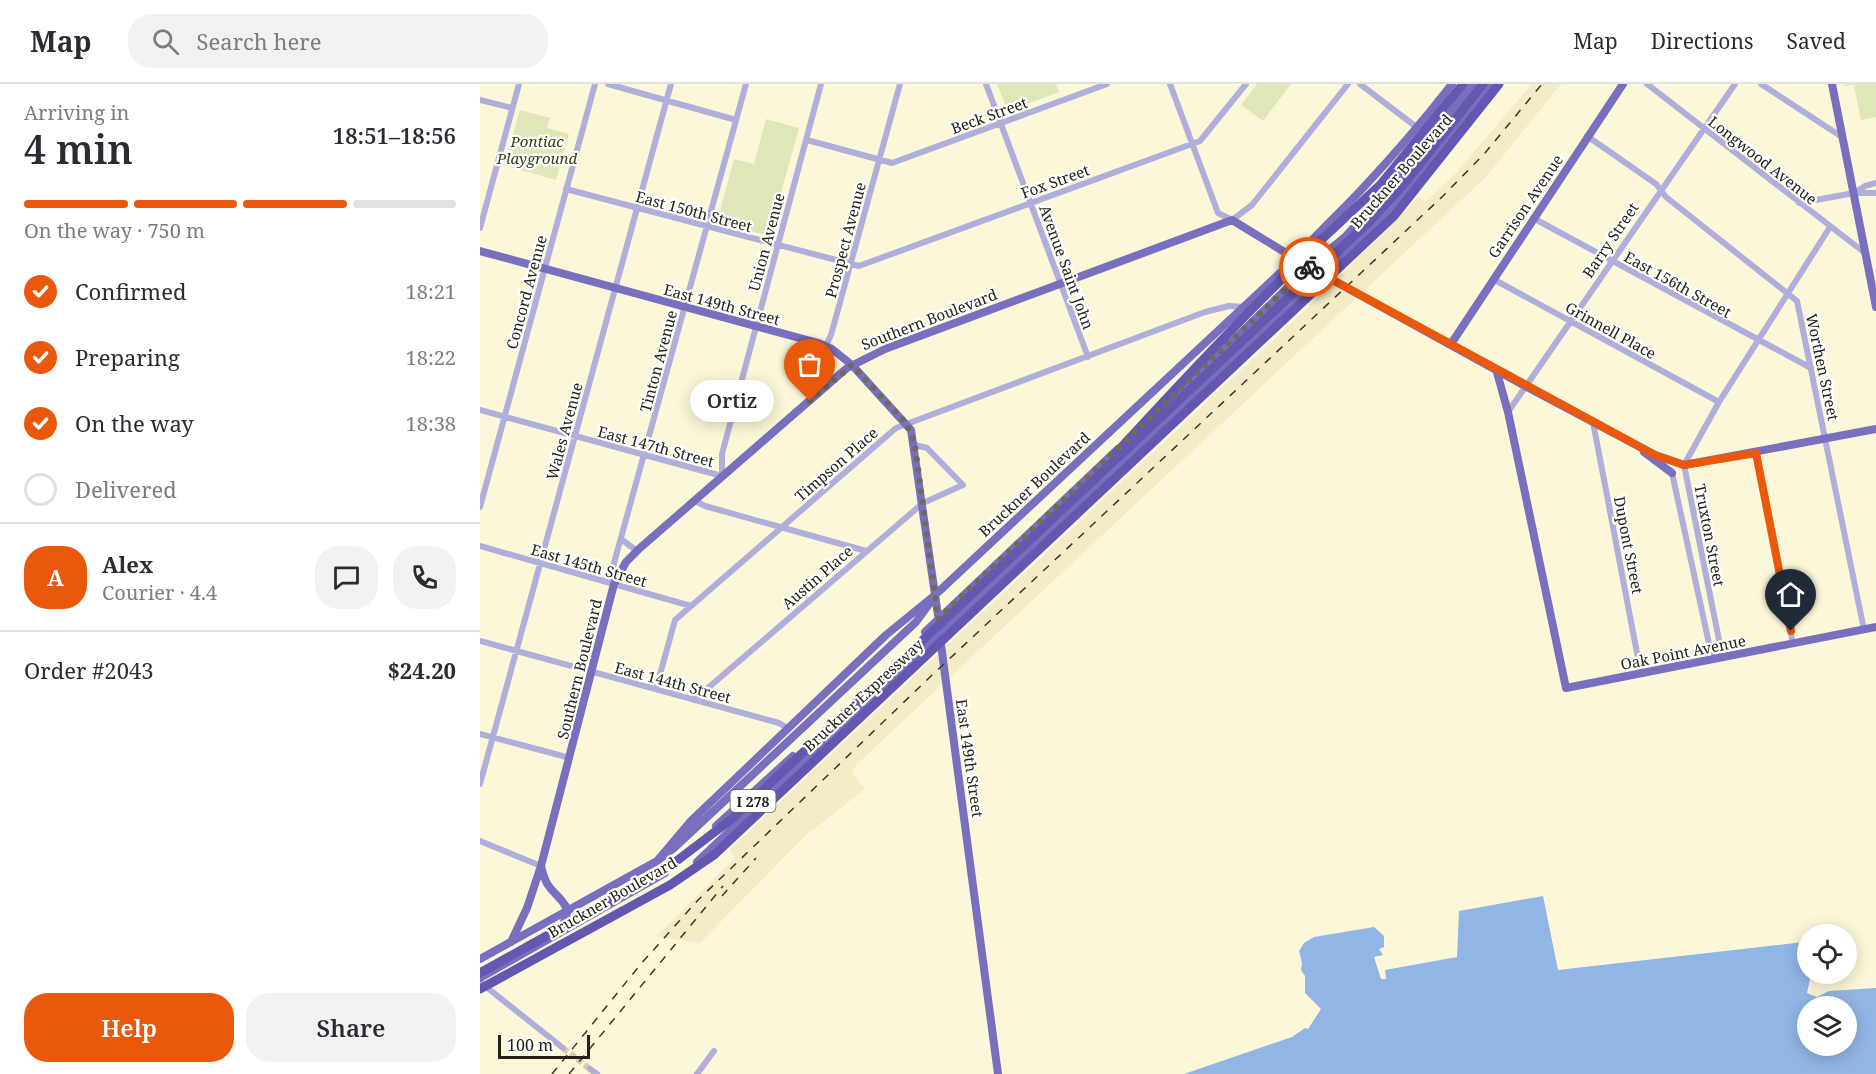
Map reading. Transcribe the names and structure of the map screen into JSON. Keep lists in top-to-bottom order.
{
  "streets": {
    "highway": ["Bruckner Expressway", "I 278"],
    "main road": [
      "Bruckner Boulevard",
      "Garrison Avenue",
      "East 149th Street",
      "Southern Boulevard",
      "Oak Point Avenue"
    ],
    "street": [
      "Beck Street",
      "Longwood Avenue",
      "Fox Street",
      "East 150th Street",
      "Prospect Avenue",
      "Barry Street",
      "Union Avenue",
      "Avenue Saint John",
      "East 156th Street",
      "Concord Avenue",
      "Grinnell Place",
      "Tinton Avenue",
      "Worthen Street",
      "Wales Avenue",
      "East 147th Street",
      "Timpson Place",
      "Truxton Street",
      "Dupont Street",
      "East 145th Street",
      "Austin Place",
      "East 144th Street"
    ]
  },
  "crossings": [
    ["Beck Street", "Prospect Avenue"],
    ["Beck Street", "Avenue Saint John"],
    ["Longwood Avenue", "Barry Street"],
    ["Longwood Avenue", "Truxton Street"],
    ["Bruckner Boulevard", "East 149th Street"],
    ["Bruckner Boulevard", "Southern Boulevard"],
    ["Bruckner Boulevard", "Timpson Place"],
    ["Bruckner Boulevard", "East 144th Street"],
    ["Bruckner Boulevard", "Bruckner Expressway"],
    ["Fox Street", "East 150th Street"],
    ["Fox Street", "Prospect Avenue"],
    ["Fox Street", "Avenue Saint John"],
    ["Garrison Avenue", "East 156th Street"],
    ["Garrison Avenue", "Grinnell Place"],
    ["Garrison Avenue", "Worthen Street"],
    ["East 150th Street", "Prospect Avenue"],
    ["East 150th Street", "Union Avenue"],
    ["East 150th Street", "Concord Avenue"],
    ["East 150th Street", "Tinton Avenue"],
    ["East 150th Street", "Wales Avenue"],
    ["Prospect Avenue", "East 149th Street"],
    ["Prospect Avenue", "Southern Boulevard"],
    ["Barry Street", "East 156th Street"],
    ["Barry Street", "Grinnell Place"],
    ["Barry Street", "Worthen Street"],
    ["Barry Street", "Oak Point Avenue"],
    ["Union Avenue", "East 149th Street"],
    ["Union Avenue", "Southern Boulevard"],
    ["Union Avenue", "East 147th Street"],
    ["Avenue Saint John", "Southern Boulevard"],
    ["Avenue Saint John", "Timpson Place"],
    ["East 156th Street", "Worthen Street"],
    ["East 156th Street", "Truxton Street"],
    ["Concord Avenue", "East 149th Street"],
    ["Concord Avenue", "East 147th Street"],
    ["East 149th Street", "Southern Boulevard"],
    ["East 149th Street", "Tinton Avenue"],
    ["East 149th Street", "Wales Avenue"],
    ["East 149th Street", "Timpson Place"],
    ["East 149th Street", "Austin Place"],
    ["Southern Boulevard", "Tinton Avenue"],
    ["Southern Boulevard", "East 147th Street"],
    ["Southern Boulevard", "East 145th Street"],
    ["Southern Boulevard", "East 144th Street"],
    ["Grinnell Place", "Truxton Street"],
    ["Tinton Avenue", "East 147th Street"],
    ["Tinton Avenue", "East 145th Street"],
    ["Worthen Street", "Truxton Street"],
    ["Worthen Street", "Oak Point Avenue"],
    ["Wales Avenue", "East 147th Street"],
    ["Wales Avenue", "East 145th Street"],
    ["Wales Avenue", "East 144th Street"],
    ["Timpson Place", "East 145th Street"],
    ["Timpson Place", "East 144th Street"],
    ["Truxton Street", "Oak Point Avenue"],
    ["Dupont Street", "Oak Point Avenue"],
    ["Austin Place", "East 144th Street"]
  ],
  "parks": ["Pontiac Playground"],
  "places": ["Ortiz"],
  "scale_bar": "100 m",
  "page": {
    "header": "Map",
    "search": "Search here",
    "nav": ["Map", "Directions", "Saved"],
    "heading": ["4 min", "Arriving in", "18:51–18:56"],
    "panel": [
      "Alex",
      "Courier · 4.4",
      "Order #2043",
      "$24.20"
    ],
    "bar": "On the way · 750 m",
    "list": [
      ["Confirmed", "18:21"],
      ["Preparing", "18:22"],
      ["On the way", "18:38"],
      "Delivered"
    ],
    "bubble": "Ortiz",
    "round": "A",
    "buttons": ["Help", "Share"],
    "scale": "100 m"
  }
}
